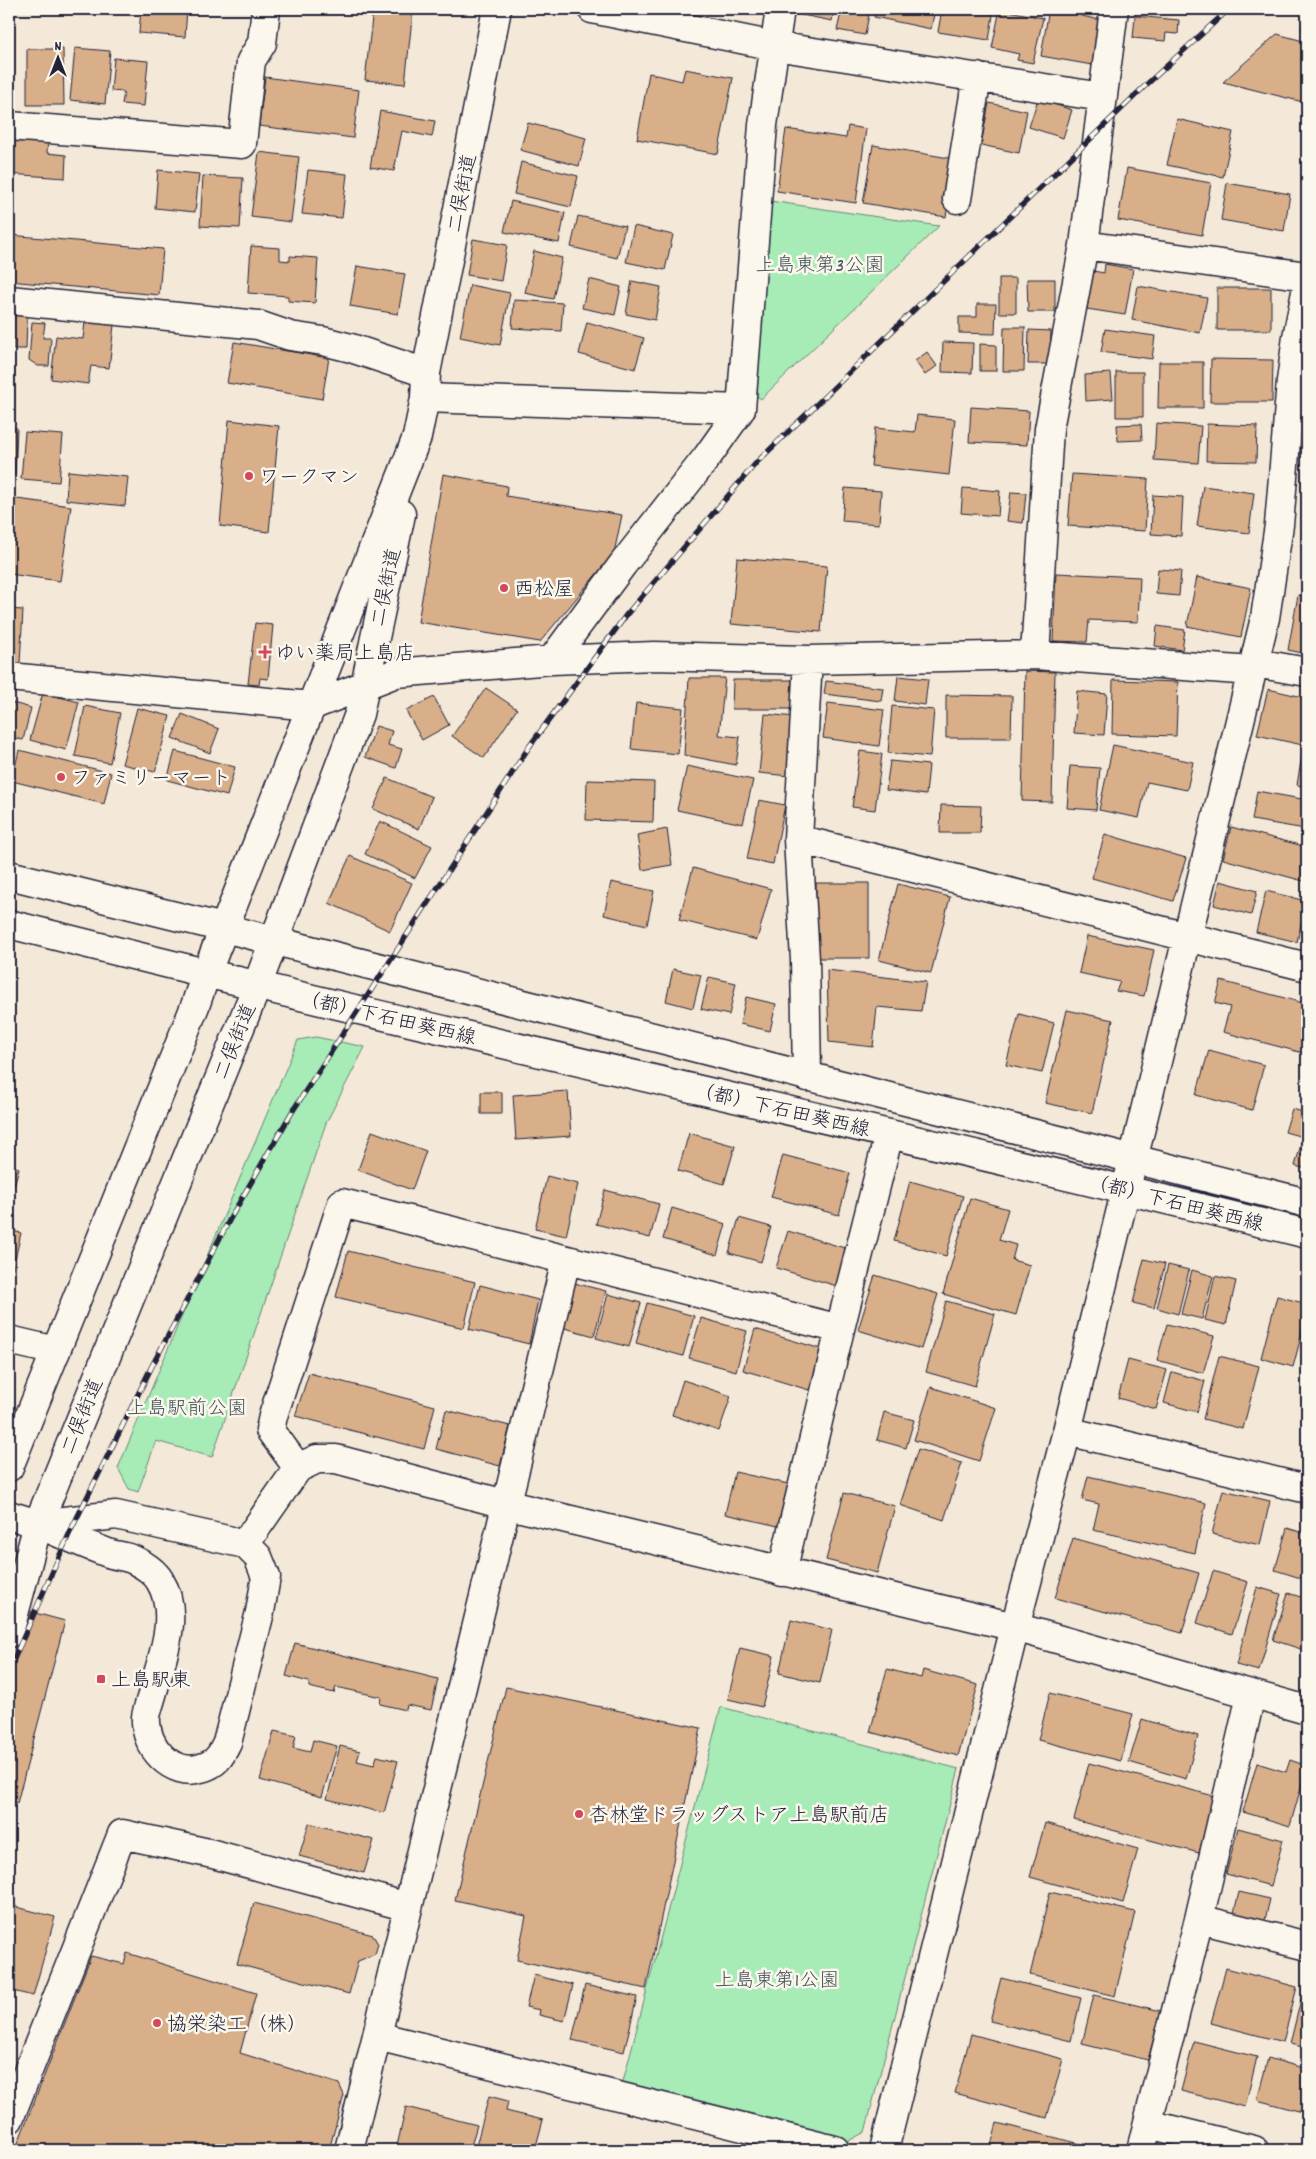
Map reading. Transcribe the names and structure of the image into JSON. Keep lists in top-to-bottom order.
{
  "streets": {
    "street": ["二俣街道", "（都）下石田葵西線"]
  },
  "crossings": [
    ["二俣街道", "（都）下石田葵西線"]
  ],
  "parks": ["上島東第3公園", "上島駅前公園", "上島東第1公園"],
  "places": {
    "other": [
      "ワークマン",
      "西松屋",
      "ファミリーマート",
      "杏林堂ドラッグストア上島駅前店",
      "協栄染工（株）"
    ],
    "health": ["ゆい薬局上島店"],
    "transit": ["上島駅東"]
  },
  "north": "top"
}
